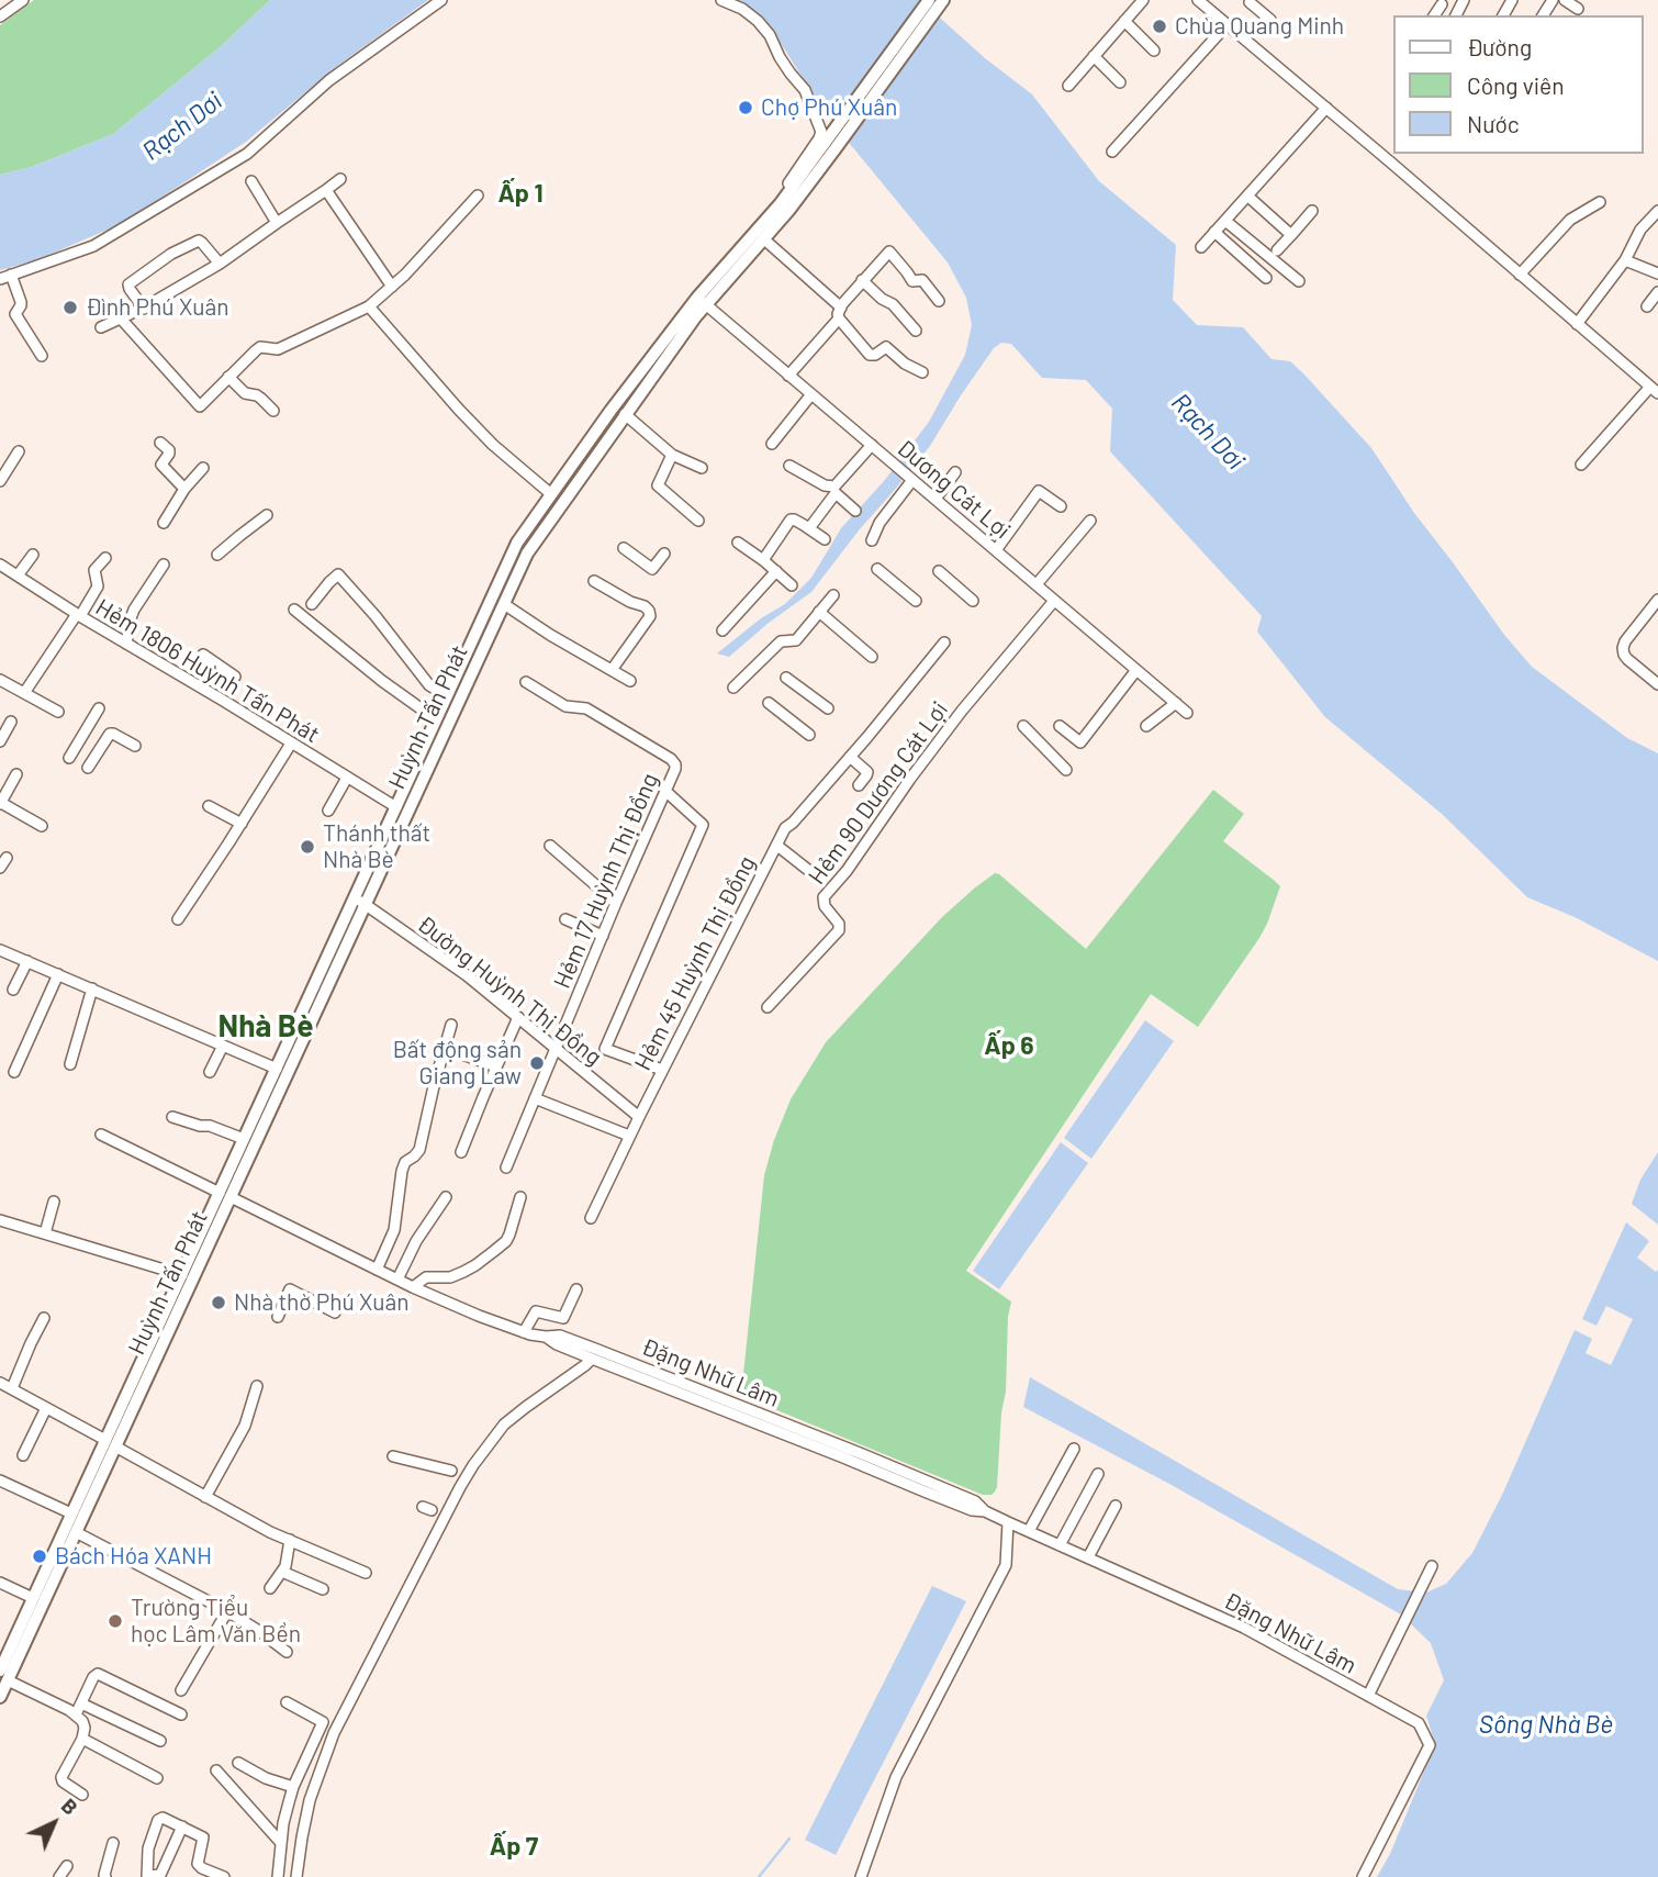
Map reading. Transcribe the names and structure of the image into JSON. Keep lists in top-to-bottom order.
{
  "streets": {
    "main road": ["Huỳnh Tấn Phát"],
    "street": [
      "Dương Cát Lợi",
      "Hẻm 1806 Huỳnh Tấn Phát",
      "Hẻm 90 Dương Cát Lợi",
      "Hẻm 17 Huỳnh Thị Đồng",
      "Hẻm 45 Huỳnh Thị Đồng",
      "Đường Huỳnh Thị Đồng",
      "Đặng Nhữ Lâm"
    ]
  },
  "crossings": [
    ["Dương Cát Lợi", "Huỳnh Tấn Phát"],
    ["Dương Cát Lợi", "Hẻm 90 Dương Cát Lợi"],
    ["Hẻm 1806 Huỳnh Tấn Phát", "Huỳnh Tấn Phát"],
    ["Huỳnh Tấn Phát", "Đường Huỳnh Thị Đồng"],
    ["Huỳnh Tấn Phát", "Đặng Nhữ Lâm"],
    ["Hẻm 17 Huỳnh Thị Đồng", "Đường Huỳnh Thị Đồng"],
    ["Hẻm 45 Huỳnh Thị Đồng", "Đường Huỳnh Thị Đồng"]
  ],
  "districts": [
    "Ấp 1",
    "Nhà Bè",
    "Ấp 6",
    "Ấp 7"
  ],
  "water": ["Rạch Dơi", "Sông Nhà Bè"],
  "places": [
    "Chùa Quang Minh",
    "Chợ Phú Xuân",
    "Đình Phú Xuân",
    "Thánh thất Nhà Bè",
    "Bất động sản Giang Law",
    "Nhà thờ Phú Xuân",
    "Bách Hóa XANH",
    "Trường Tiểu học Lâm Văn Bền"
  ],
  "legend": ["Đường", "Công viên", "Nước"],
  "north": "top right"
}
